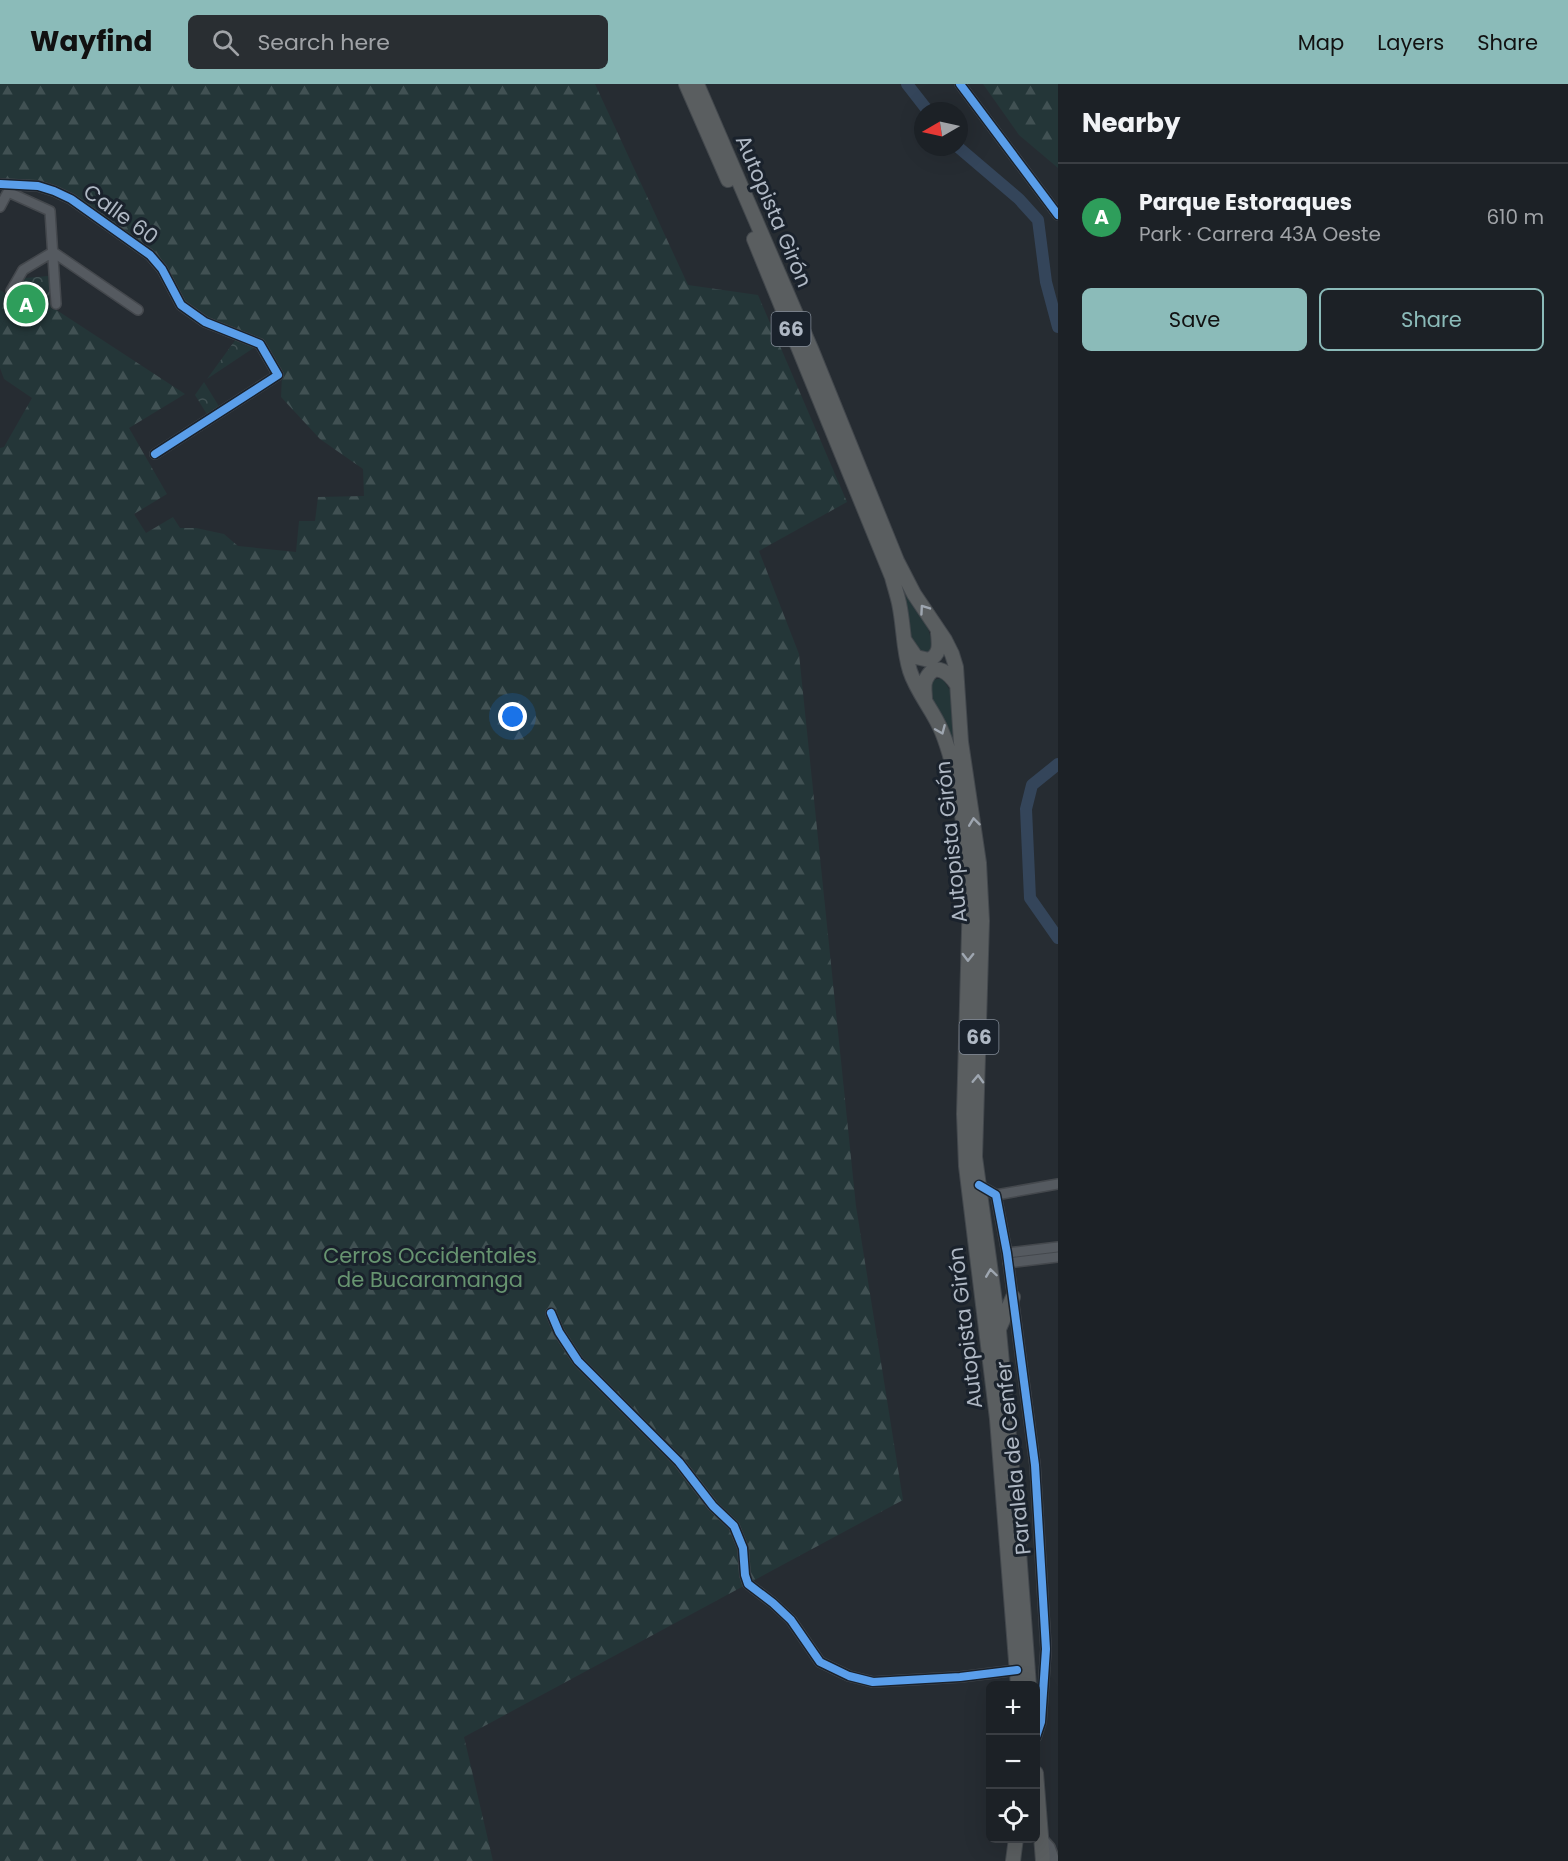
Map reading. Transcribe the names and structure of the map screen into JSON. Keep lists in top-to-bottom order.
{
  "streets": {
    "highway": ["Autopista Girón", "66"],
    "street": ["Calle 60", "Paralela de Cenfer"]
  },
  "parks": ["Cerros Occidentales de Bucaramanga"],
  "north": "left",
  "page": {
    "header": "Wayfind",
    "search": "Search here",
    "nav": ["Map", "Layers", "Share"],
    "heading": "Nearby",
    "list": [
      {
        "mark": "A",
        "name": "Parque Estoraques",
        "note": "Park · Carrera 43A Oeste",
        "value": "610 m"
      }
    ],
    "buttons": ["Save", "Share"],
    "pins": "A",
    "map_buttons": ["+", "−"]
  }
}
